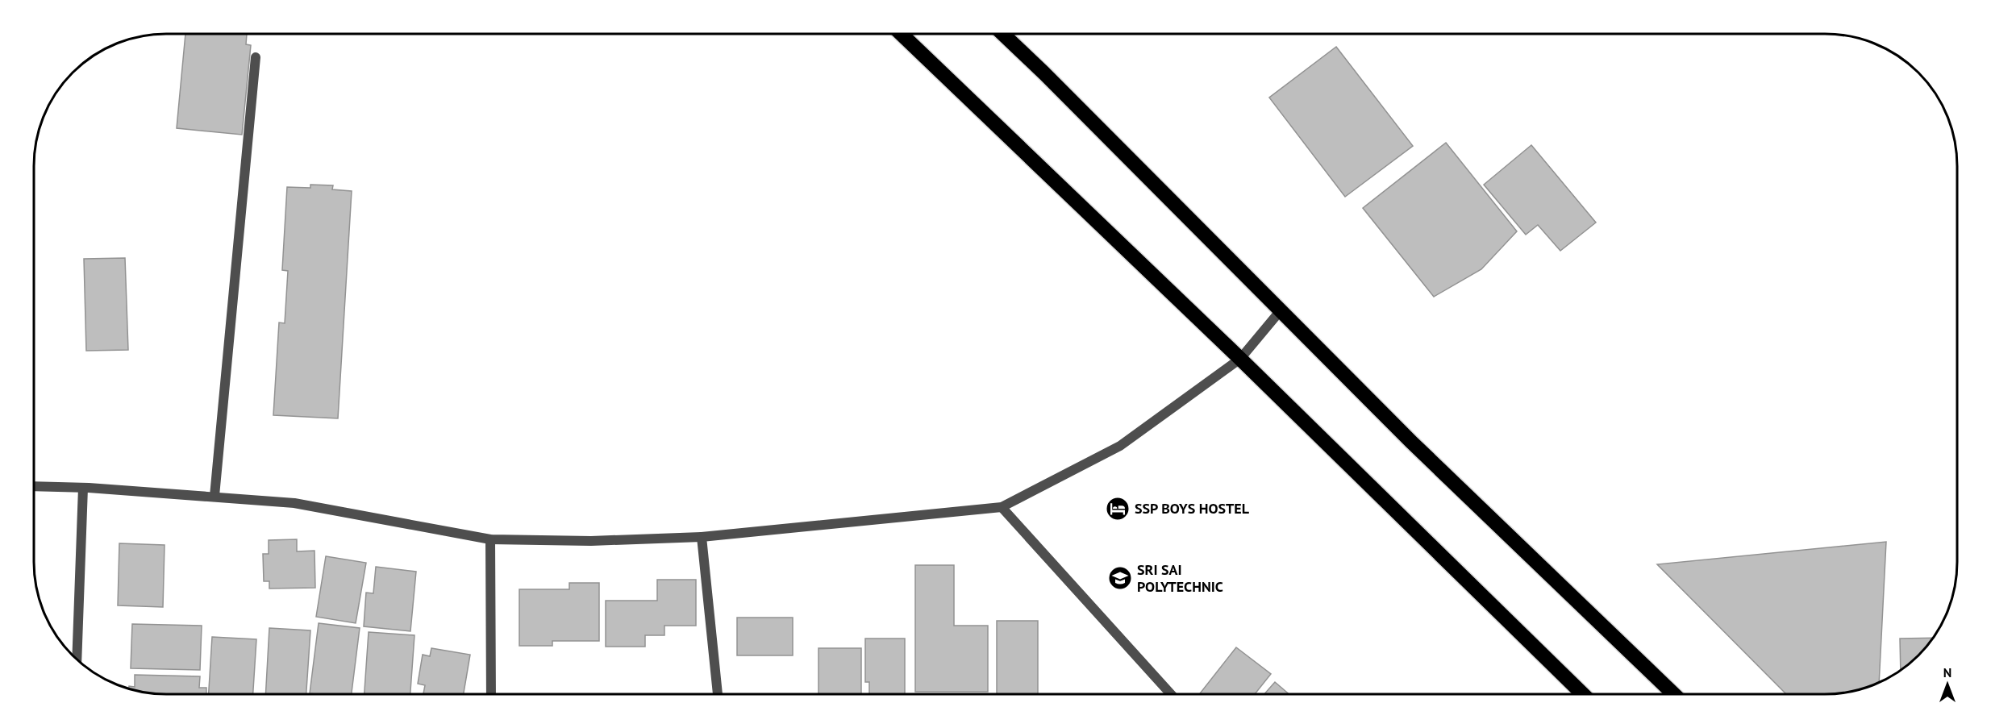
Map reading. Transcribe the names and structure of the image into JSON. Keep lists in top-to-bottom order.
{
  "places": {
    "hotel": ["SSP BOYS HOSTEL"],
    "school or university": ["SRI SAI POLYTECHNIC"]
  },
  "north": "top"
}
